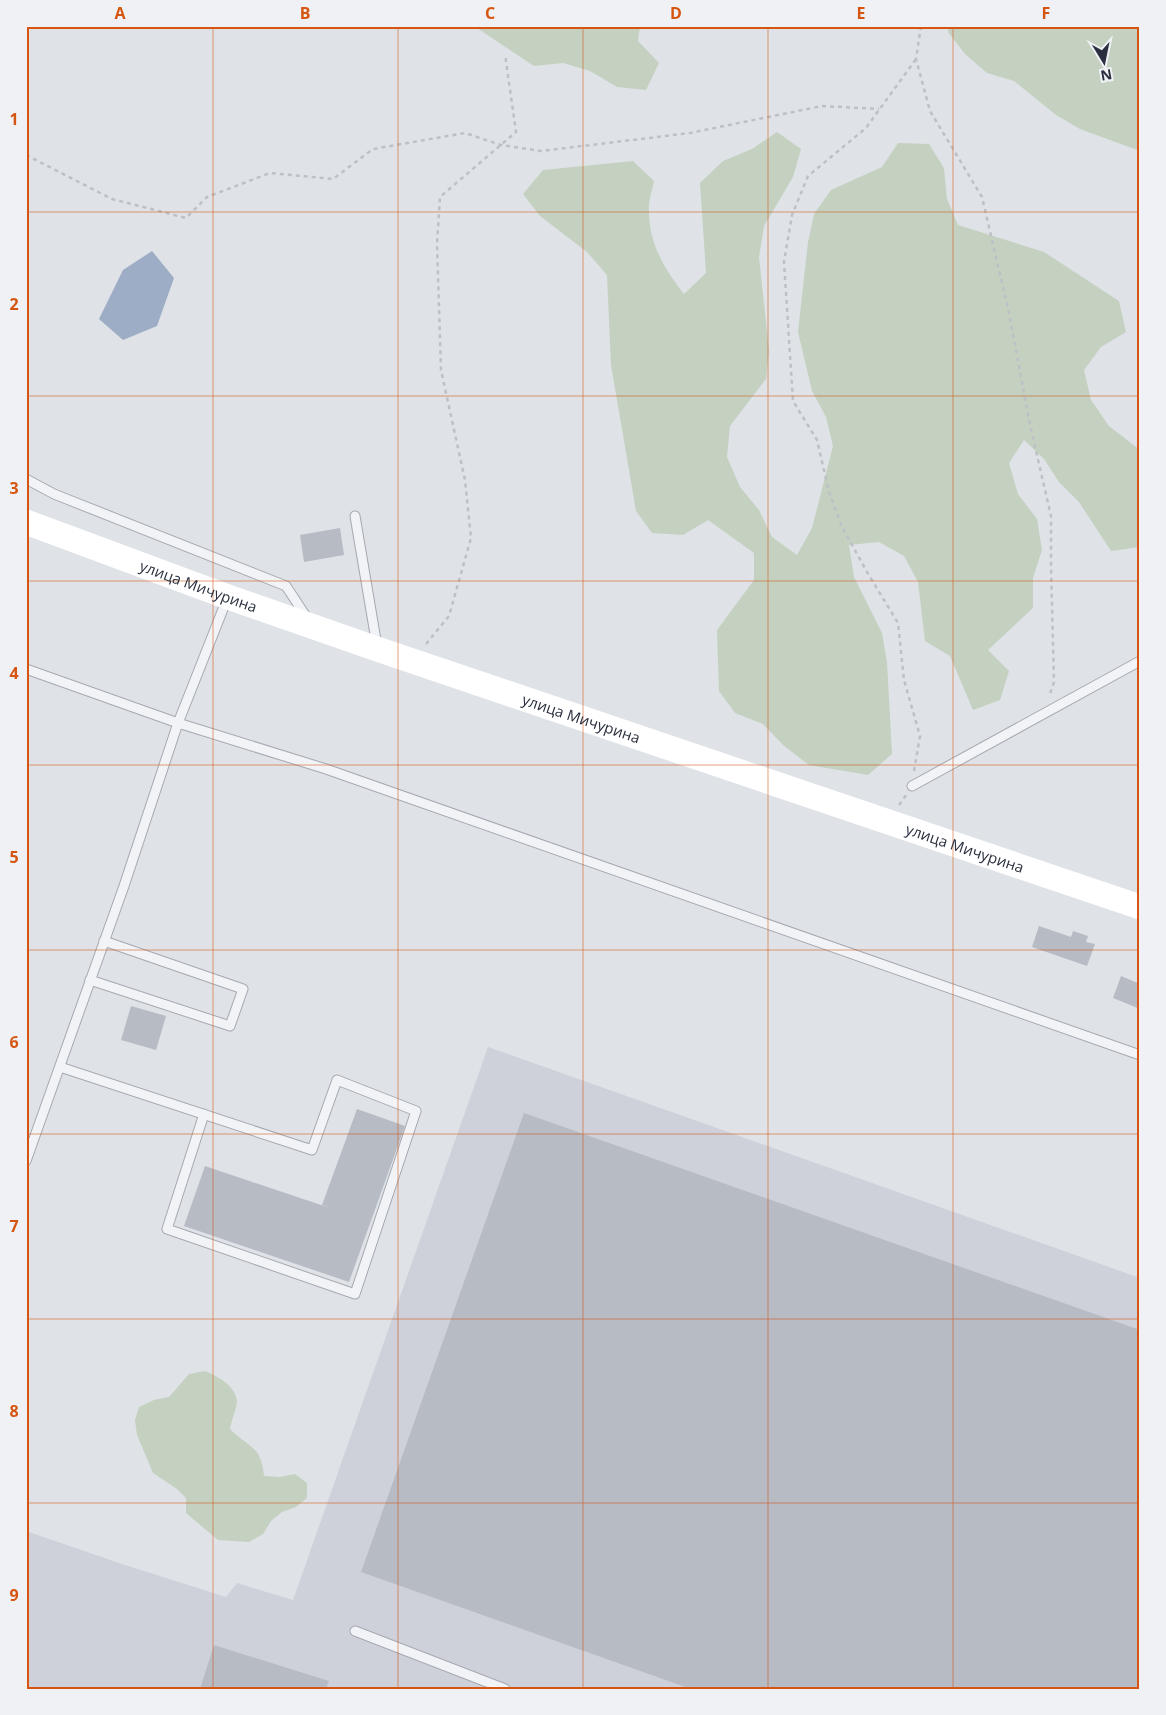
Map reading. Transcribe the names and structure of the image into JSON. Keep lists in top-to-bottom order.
{
  "streets": {
    "main road": ["улица Мичурина"]
  },
  "north": "bottom",
  "grid": {
    "columns": [
      "A",
      "B",
      "C",
      "D",
      "E",
      "F"
    ],
    "rows": [
      "1",
      "2",
      "3",
      "4",
      "5",
      "6",
      "7",
      "8",
      "9"
    ]
  }
}
